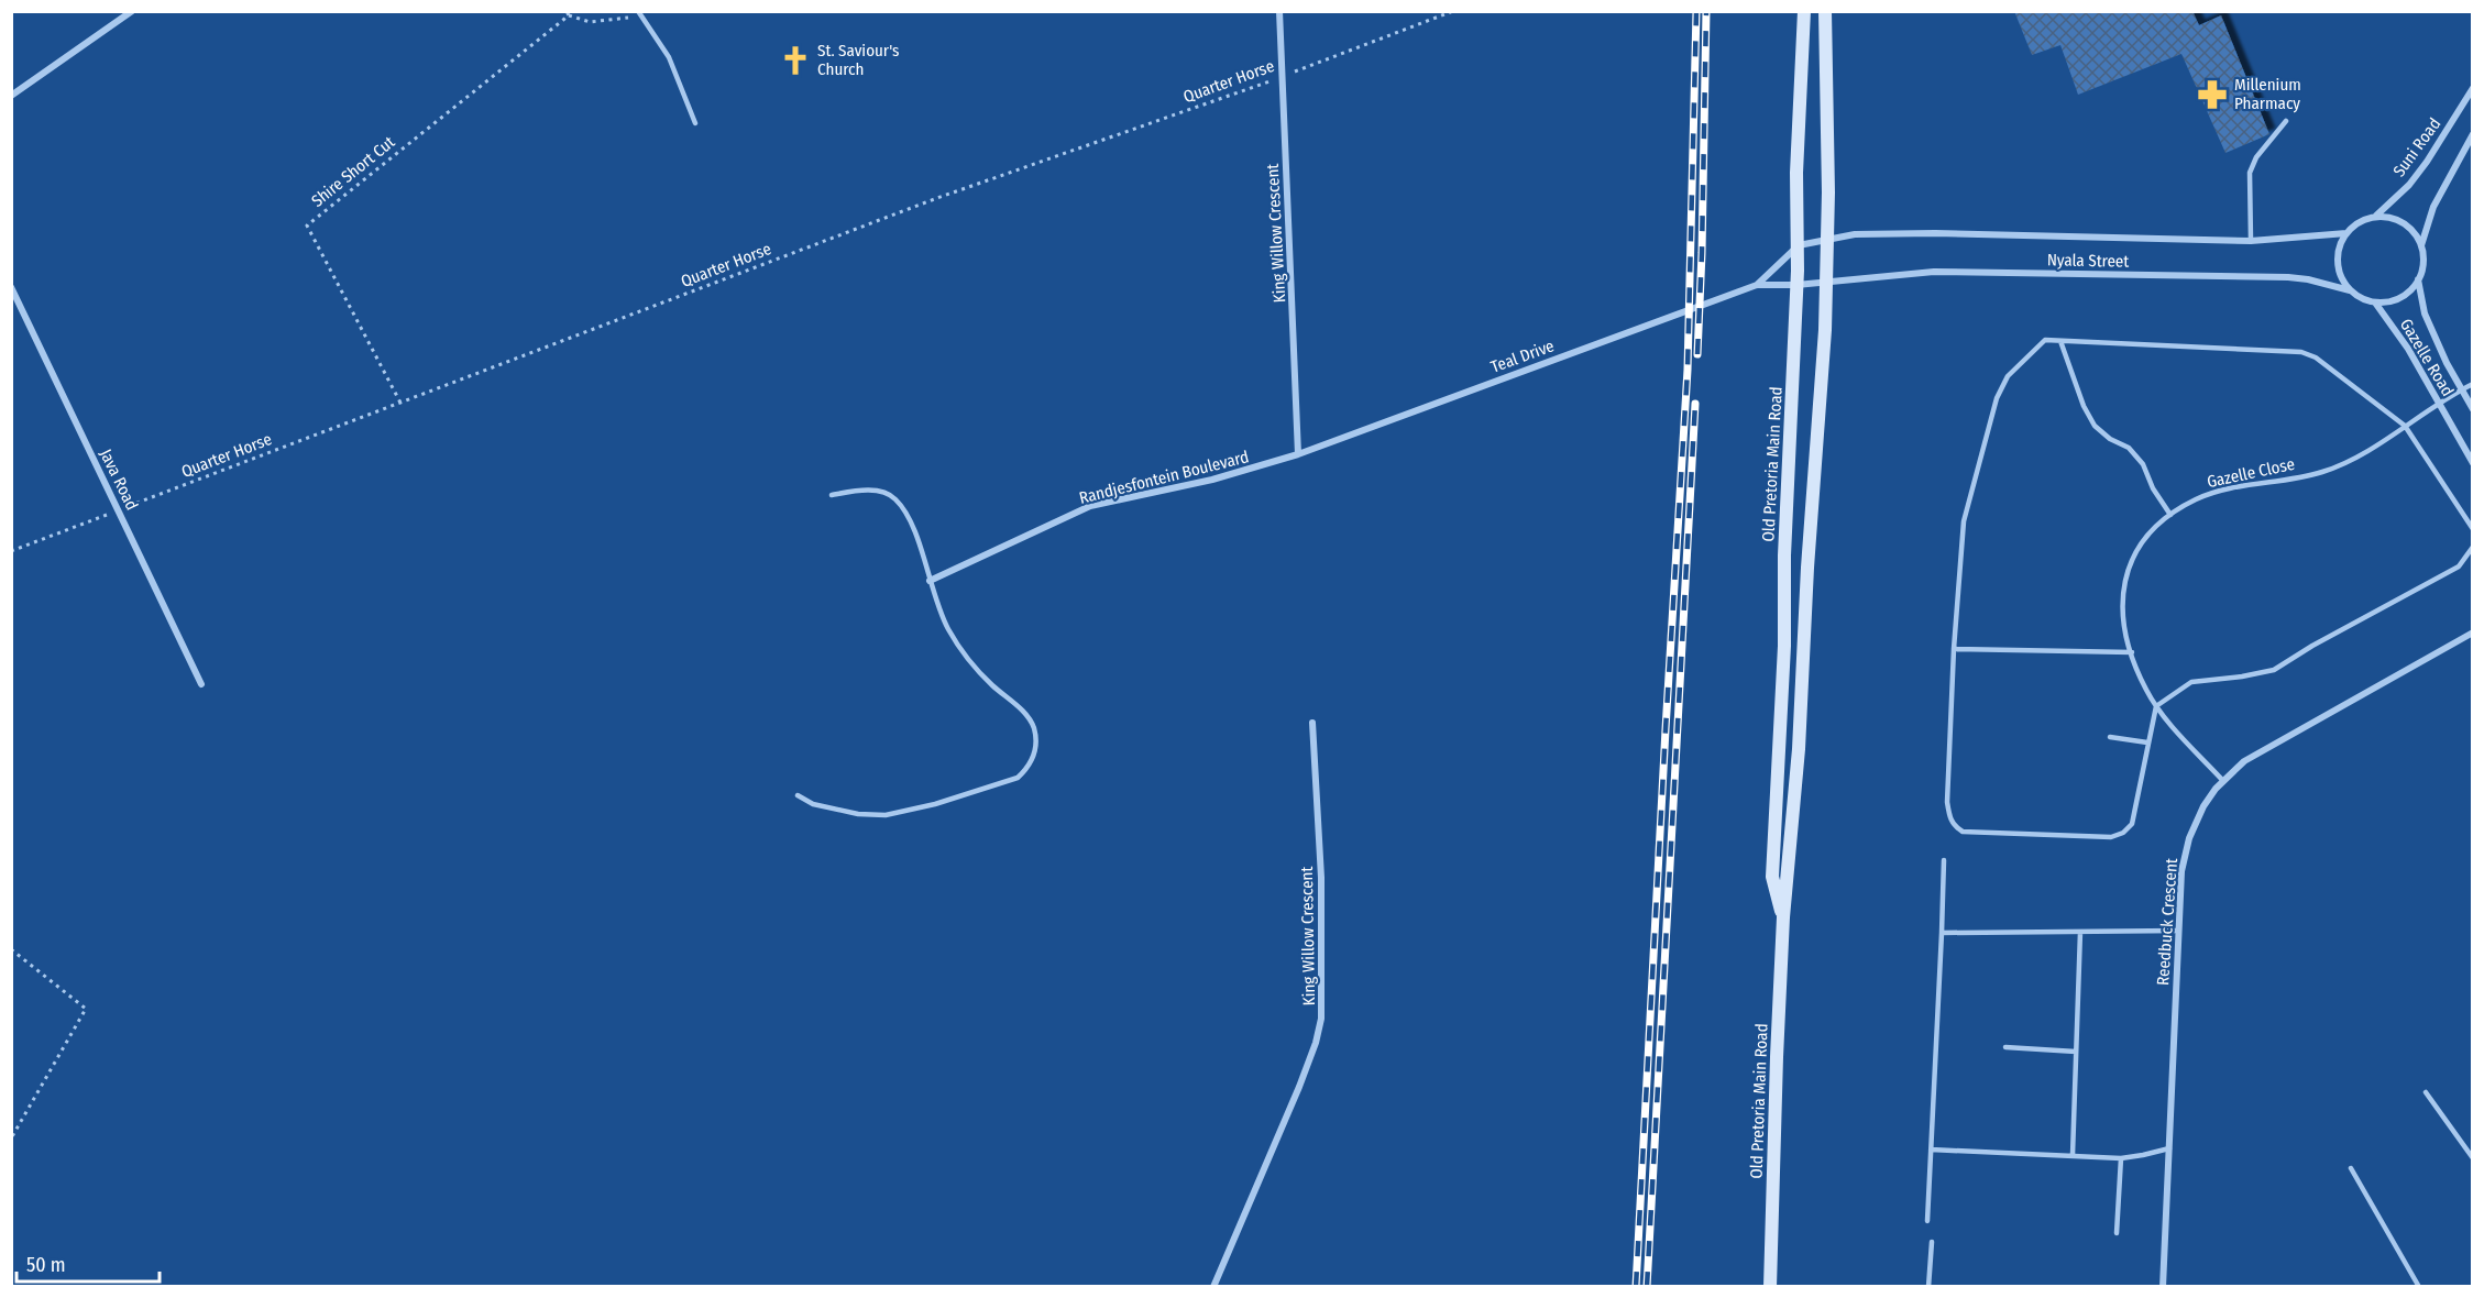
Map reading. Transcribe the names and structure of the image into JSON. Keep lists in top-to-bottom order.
{
  "streets": {
    "main road": ["Old Pretoria Main Road"],
    "street": [
      "Suni Road",
      "King Willow Crescent",
      "Nyala Street",
      "Teal Drive",
      "Gazelle Road",
      "Randjesfontein Boulevard",
      "Java Road",
      "Reedbuck Crescent"
    ],
    "lane": ["Gazelle Close"],
    "path": ["Quarter Horse", "Shire Short Cut"]
  },
  "crossings": [
    ["Quarter Horse", "Shire Short Cut"],
    ["Quarter Horse", "King Willow Crescent"],
    ["Quarter Horse", "Java Road"],
    ["Suni Road", "Nyala Street"],
    ["Suni Road", "Gazelle Road"],
    ["King Willow Crescent", "Teal Drive"],
    ["King Willow Crescent", "Randjesfontein Boulevard"],
    ["Nyala Street", "Teal Drive"],
    ["Nyala Street", "Gazelle Road"],
    ["Nyala Street", "Old Pretoria Main Road"],
    ["Teal Drive", "Old Pretoria Main Road"],
    ["Teal Drive", "Randjesfontein Boulevard"],
    ["Gazelle Road", "Gazelle Close"],
    ["Gazelle Close", "Reedbuck Crescent"]
  ],
  "places": {
    "church": ["St. Saviour's Church"],
    "pharmacy": ["Millenium Pharmacy"]
  },
  "scale_bar": "50 m"
}
